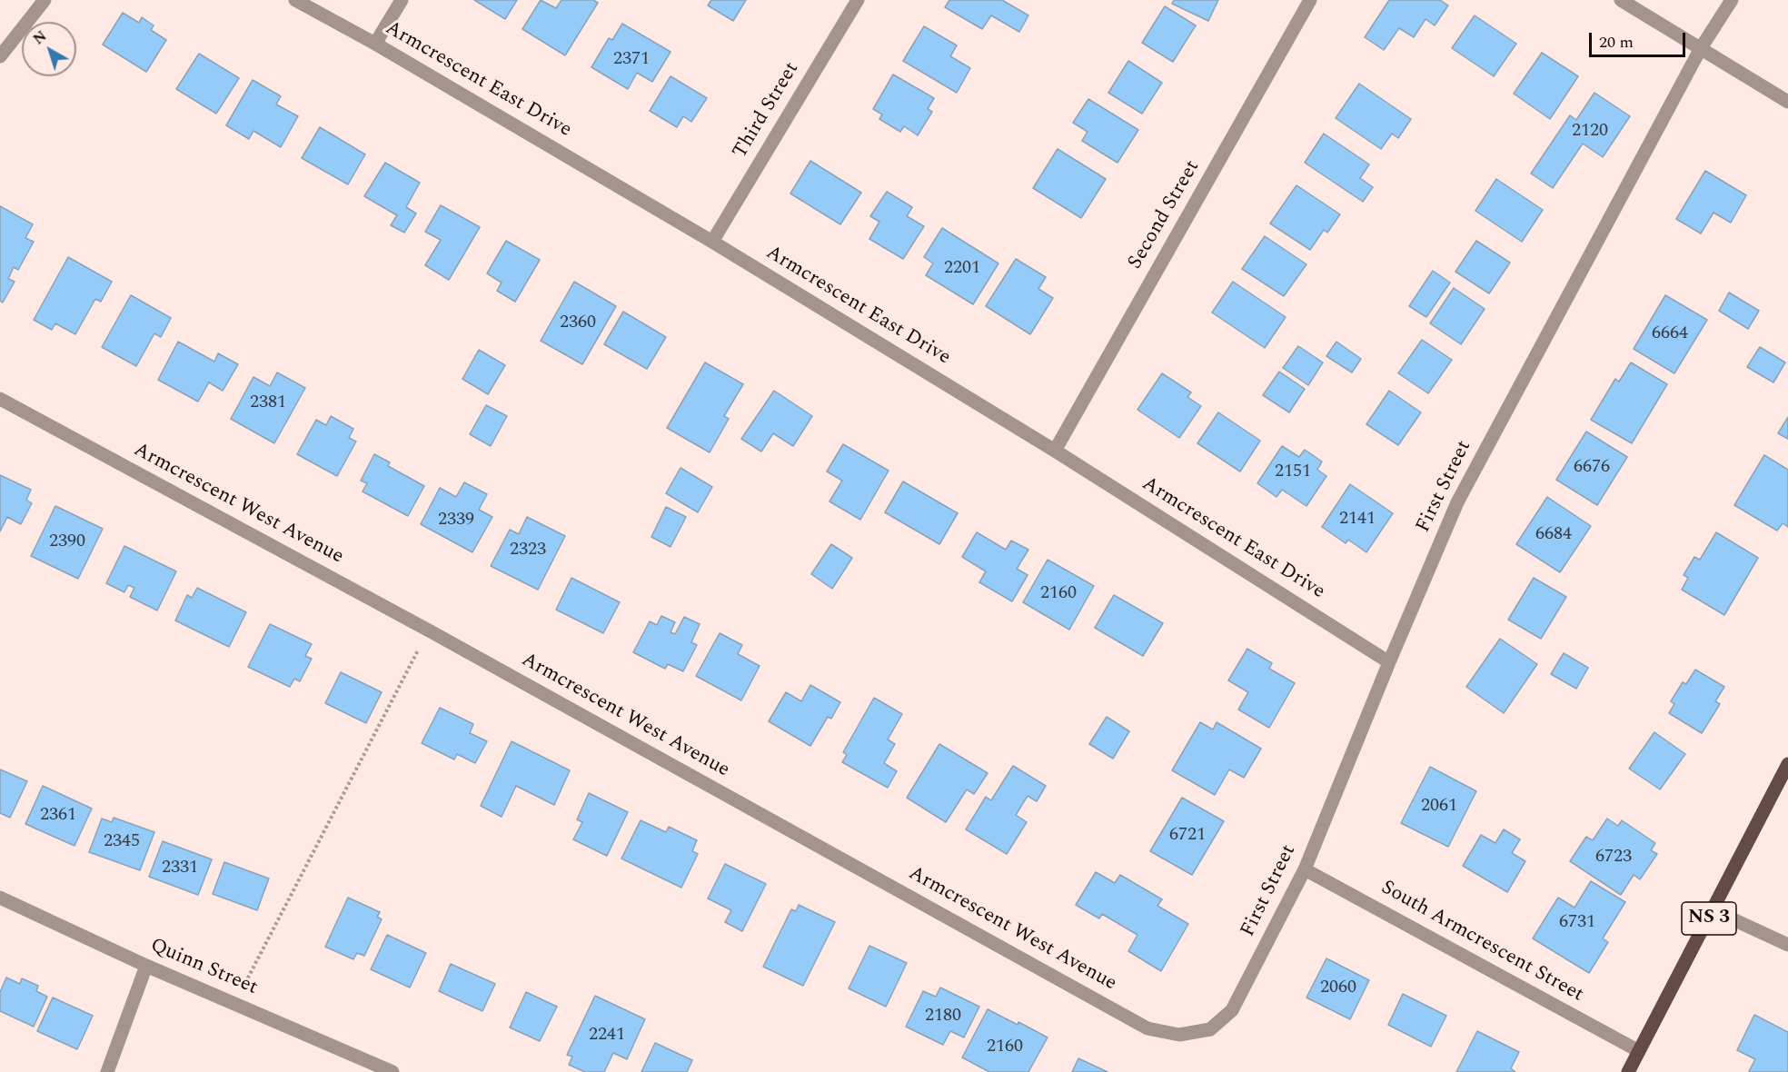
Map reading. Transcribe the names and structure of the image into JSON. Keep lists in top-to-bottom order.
{
  "streets": {
    "main road": ["NS 3"],
    "street": [
      "Armcrescent East Drive",
      "Third Street",
      "Second Street",
      "First Street",
      "Armcrescent West Avenue",
      "South Armcrescent Street",
      "Quinn Street"
    ]
  },
  "crossings": [
    ["Armcrescent East Drive", "Third Street"],
    ["Armcrescent East Drive", "Second Street"],
    ["Armcrescent East Drive", "First Street"],
    ["First Street", "Armcrescent West Avenue"],
    ["First Street", "South Armcrescent Street"],
    ["NS 3", "South Armcrescent Street"]
  ],
  "house_numbers": [
    "2371",
    "2120",
    "2201",
    "2360",
    "6664",
    "2381",
    "6676",
    "2151",
    "2141",
    "2339",
    "6684",
    "2390",
    "2323",
    "2160",
    "2061",
    "2361",
    "6721",
    "2345",
    "6723",
    "2331",
    "6731",
    "2060",
    "2180",
    "2241",
    "2160"
  ],
  "scale_bar": "20 m",
  "north": "top left"
}
